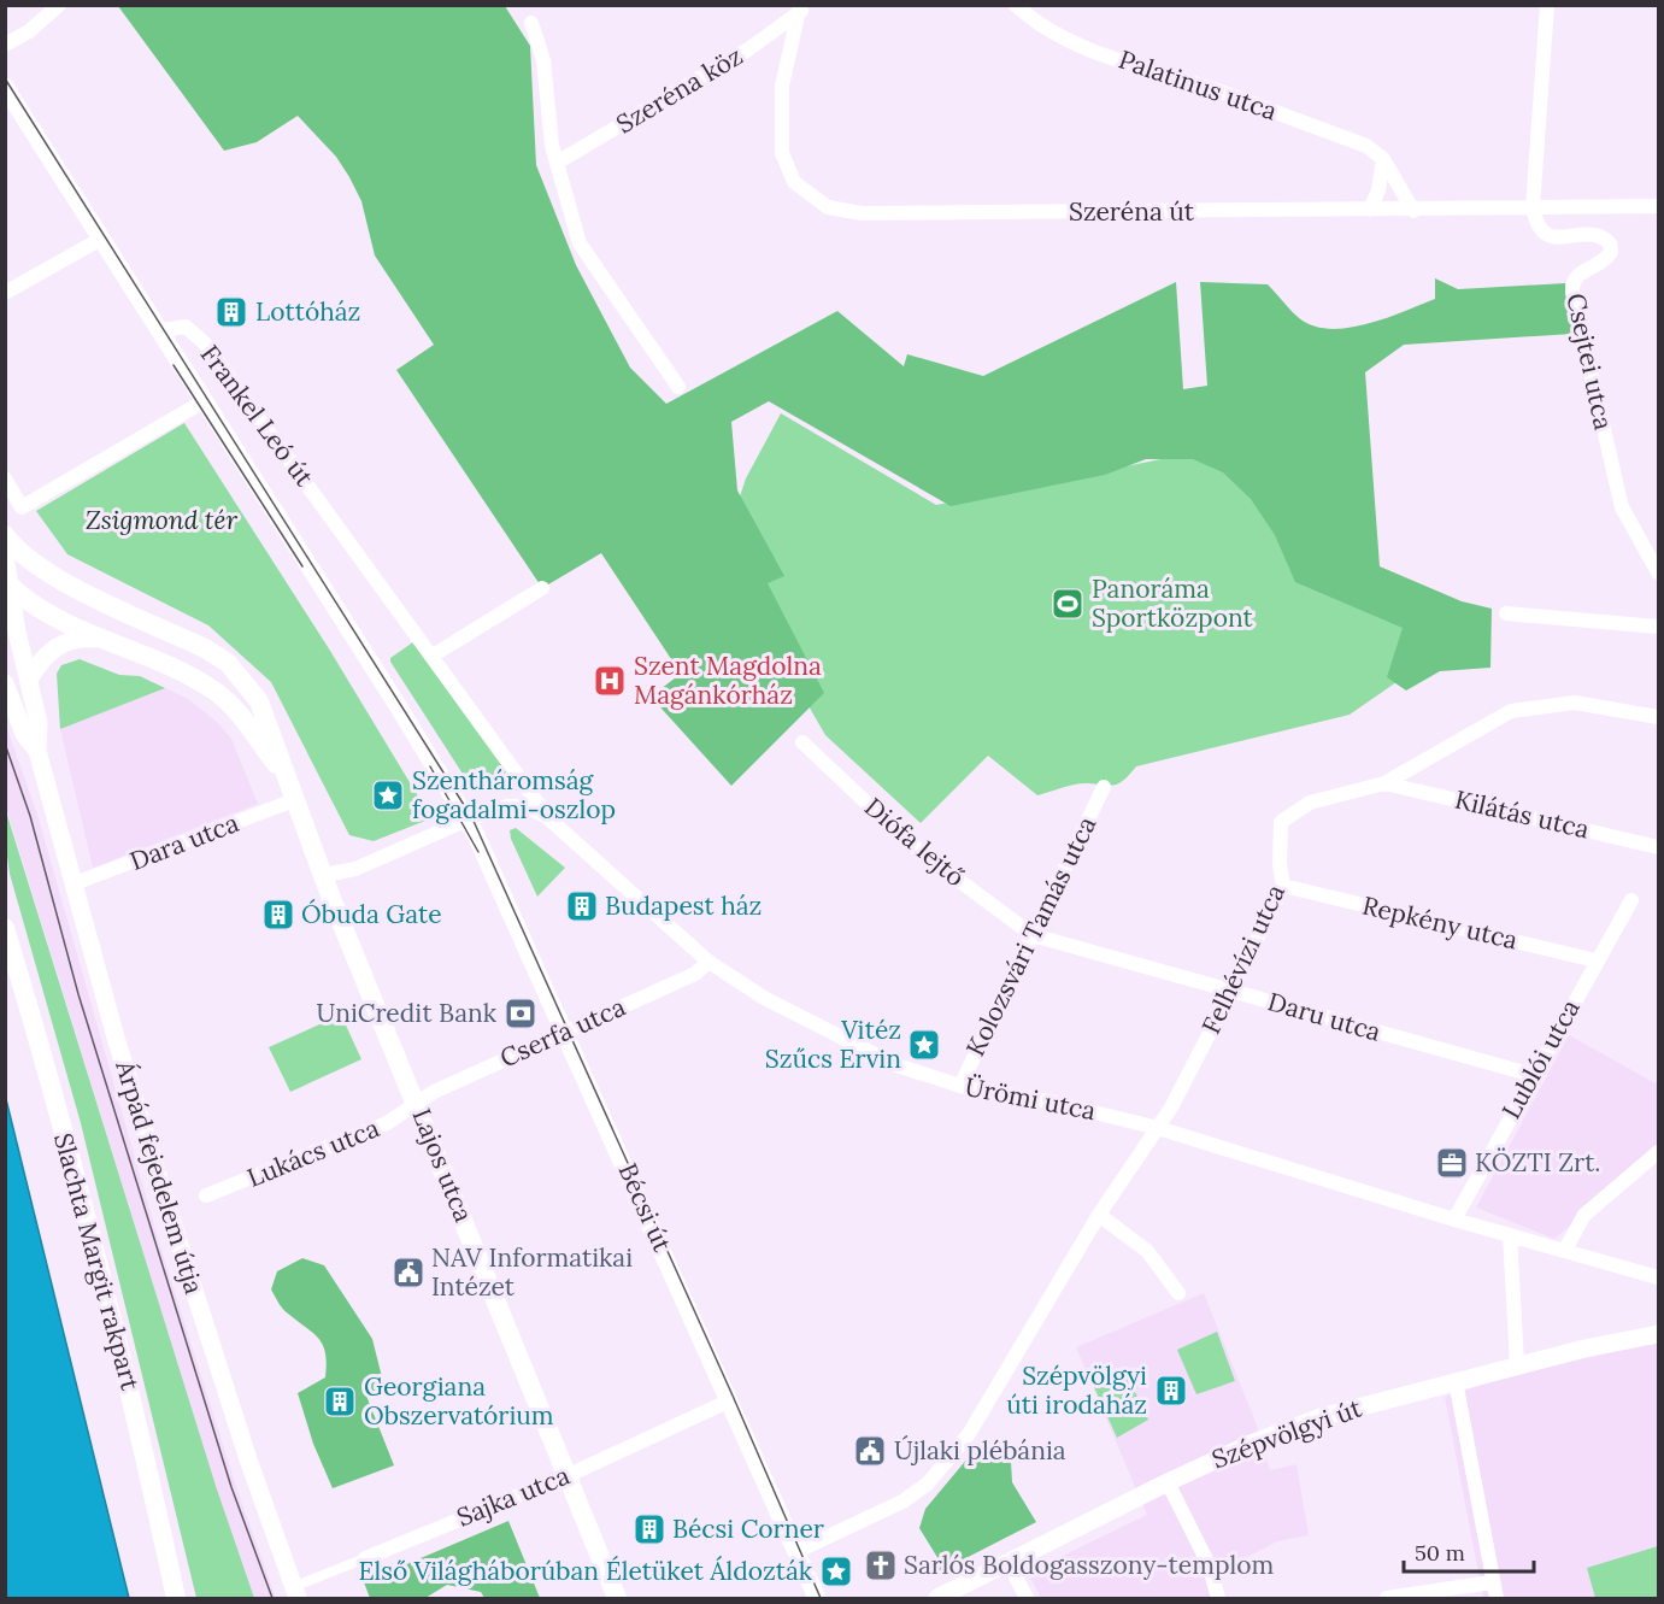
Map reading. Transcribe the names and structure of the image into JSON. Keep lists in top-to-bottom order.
{
  "streets": {
    "main road": ["Lajos utca", "Slachta Margit rakpart"],
    "street": [
      "Palatinus utca",
      "Szeréna köz",
      "Szeréna út",
      "Csejtei utca",
      "Frankel Leó út",
      "Kilátás utca",
      "Dara utca",
      "Diófa lejtő",
      "Repkény utca",
      "Kolozsvári Tamás utca",
      "Felhévízi utca",
      "Daru utca",
      "Cserfa utca",
      "Lublói utca",
      "Ürömi utca",
      "Lukács utca",
      "Árpád fejedelem útja",
      "Bécsi út",
      "Szépvölgyi út",
      "Sajka utca"
    ]
  },
  "crossings": [
    ["Palatinus utca", "Szeréna út"],
    ["Szeréna köz", "Szeréna út"],
    ["Szeréna út", "Csejtei utca"],
    ["Kilátás utca", "Felhévízi utca"],
    ["Dara utca", "Lajos utca"],
    ["Dara utca", "Árpád fejedelem útja"],
    ["Diófa lejtő", "Kolozsvári Tamás utca"],
    ["Diófa lejtő", "Daru utca"],
    ["Repkény utca", "Felhévízi utca"],
    ["Repkény utca", "Lublói utca"],
    ["Kolozsvári Tamás utca", "Daru utca"],
    ["Kolozsvári Tamás utca", "Ürömi utca"],
    ["Felhévízi utca", "Daru utca"],
    ["Felhévízi utca", "Ürömi utca"],
    ["Felhévízi utca", "Bécsi út"],
    ["Daru utca", "Lublói utca"],
    ["Cserfa utca", "Ürömi utca"],
    ["Cserfa utca", "Lukács utca"],
    ["Cserfa utca", "Lajos utca"],
    ["Cserfa utca", "Bécsi út"],
    ["Lublói utca", "Ürömi utca"],
    ["Ürömi utca", "Bécsi út"],
    ["Lukács utca", "Lajos utca"],
    ["Lajos utca", "Sajka utca"],
    ["Árpád fejedelem útja", "Sajka utca"],
    ["Bécsi út", "Sajka utca"]
  ],
  "parks": ["Zsigmond tér"],
  "places": {
    "building": [
      "Lottóház",
      "Budapest ház",
      "Óbuda Gate",
      "Szépvölgyi úti irodaház",
      "Georgiana Obszervatórium",
      "Bécsi Corner"
    ],
    "sports": ["Panoráma Sportközpont"],
    "hospital": ["Szent Magdolna Magánkórház"],
    "place": ["Szentháromság fogadalmi-oszlop", "Vitéz Szűcs Ervin", "Első Világháborúban Életüket Áldozták"],
    "bank": ["UniCredit Bank"],
    "office": ["KÖZTI Zrt."],
    "public building": ["NAV Informatikai Intézet", "Újlaki plébánia"],
    "church": ["Sarlós Boldogasszony-templom"]
  },
  "scale_bar": "50 m"
}
